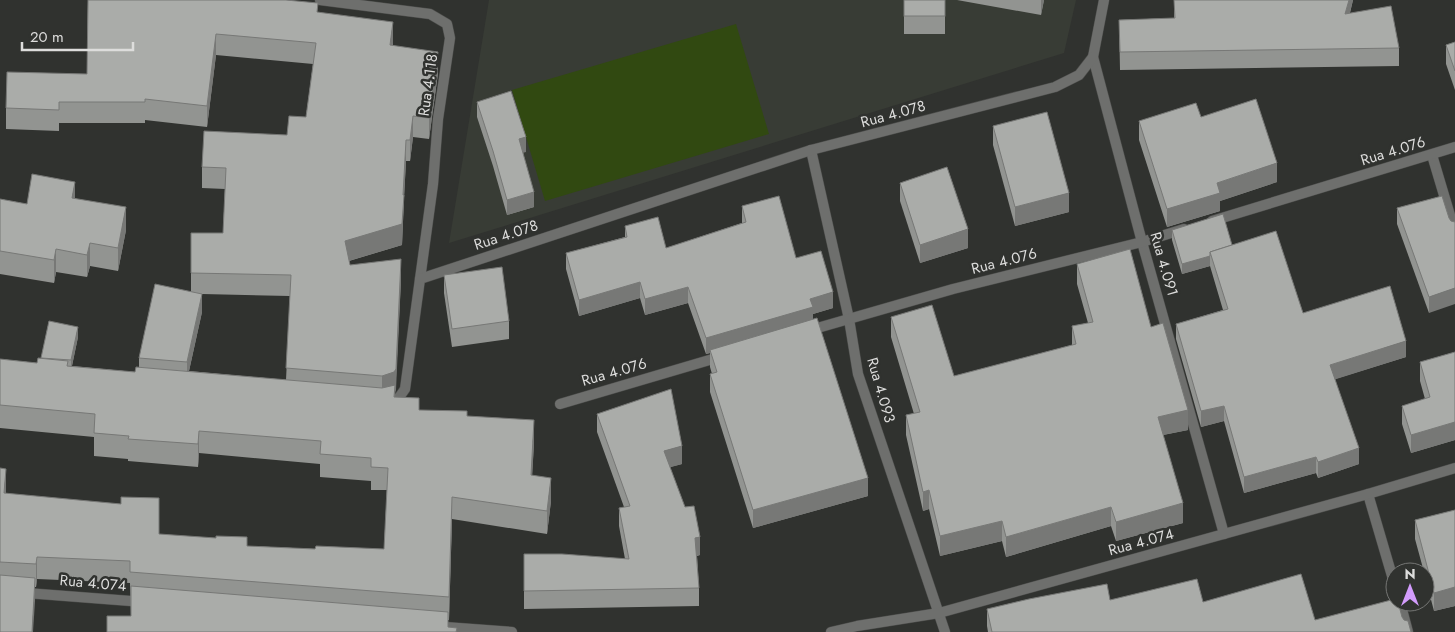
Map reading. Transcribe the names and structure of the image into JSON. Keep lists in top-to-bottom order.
{
  "streets": {
    "street": [
      "Rua 4.118",
      "Rua 4.078",
      "Rua 4.076",
      "Rua 4.091",
      "Rua 4.093",
      "Rua 4.074"
    ]
  },
  "crossings": [
    ["Rua 4.118", "Rua 4.078"],
    ["Rua 4.078", "Rua 4.091"],
    ["Rua 4.078", "Rua 4.093"],
    ["Rua 4.076", "Rua 4.091"],
    ["Rua 4.076", "Rua 4.093"],
    ["Rua 4.091", "Rua 4.074"],
    ["Rua 4.093", "Rua 4.074"]
  ],
  "scale_bar": "20 m",
  "north": "top"
}
